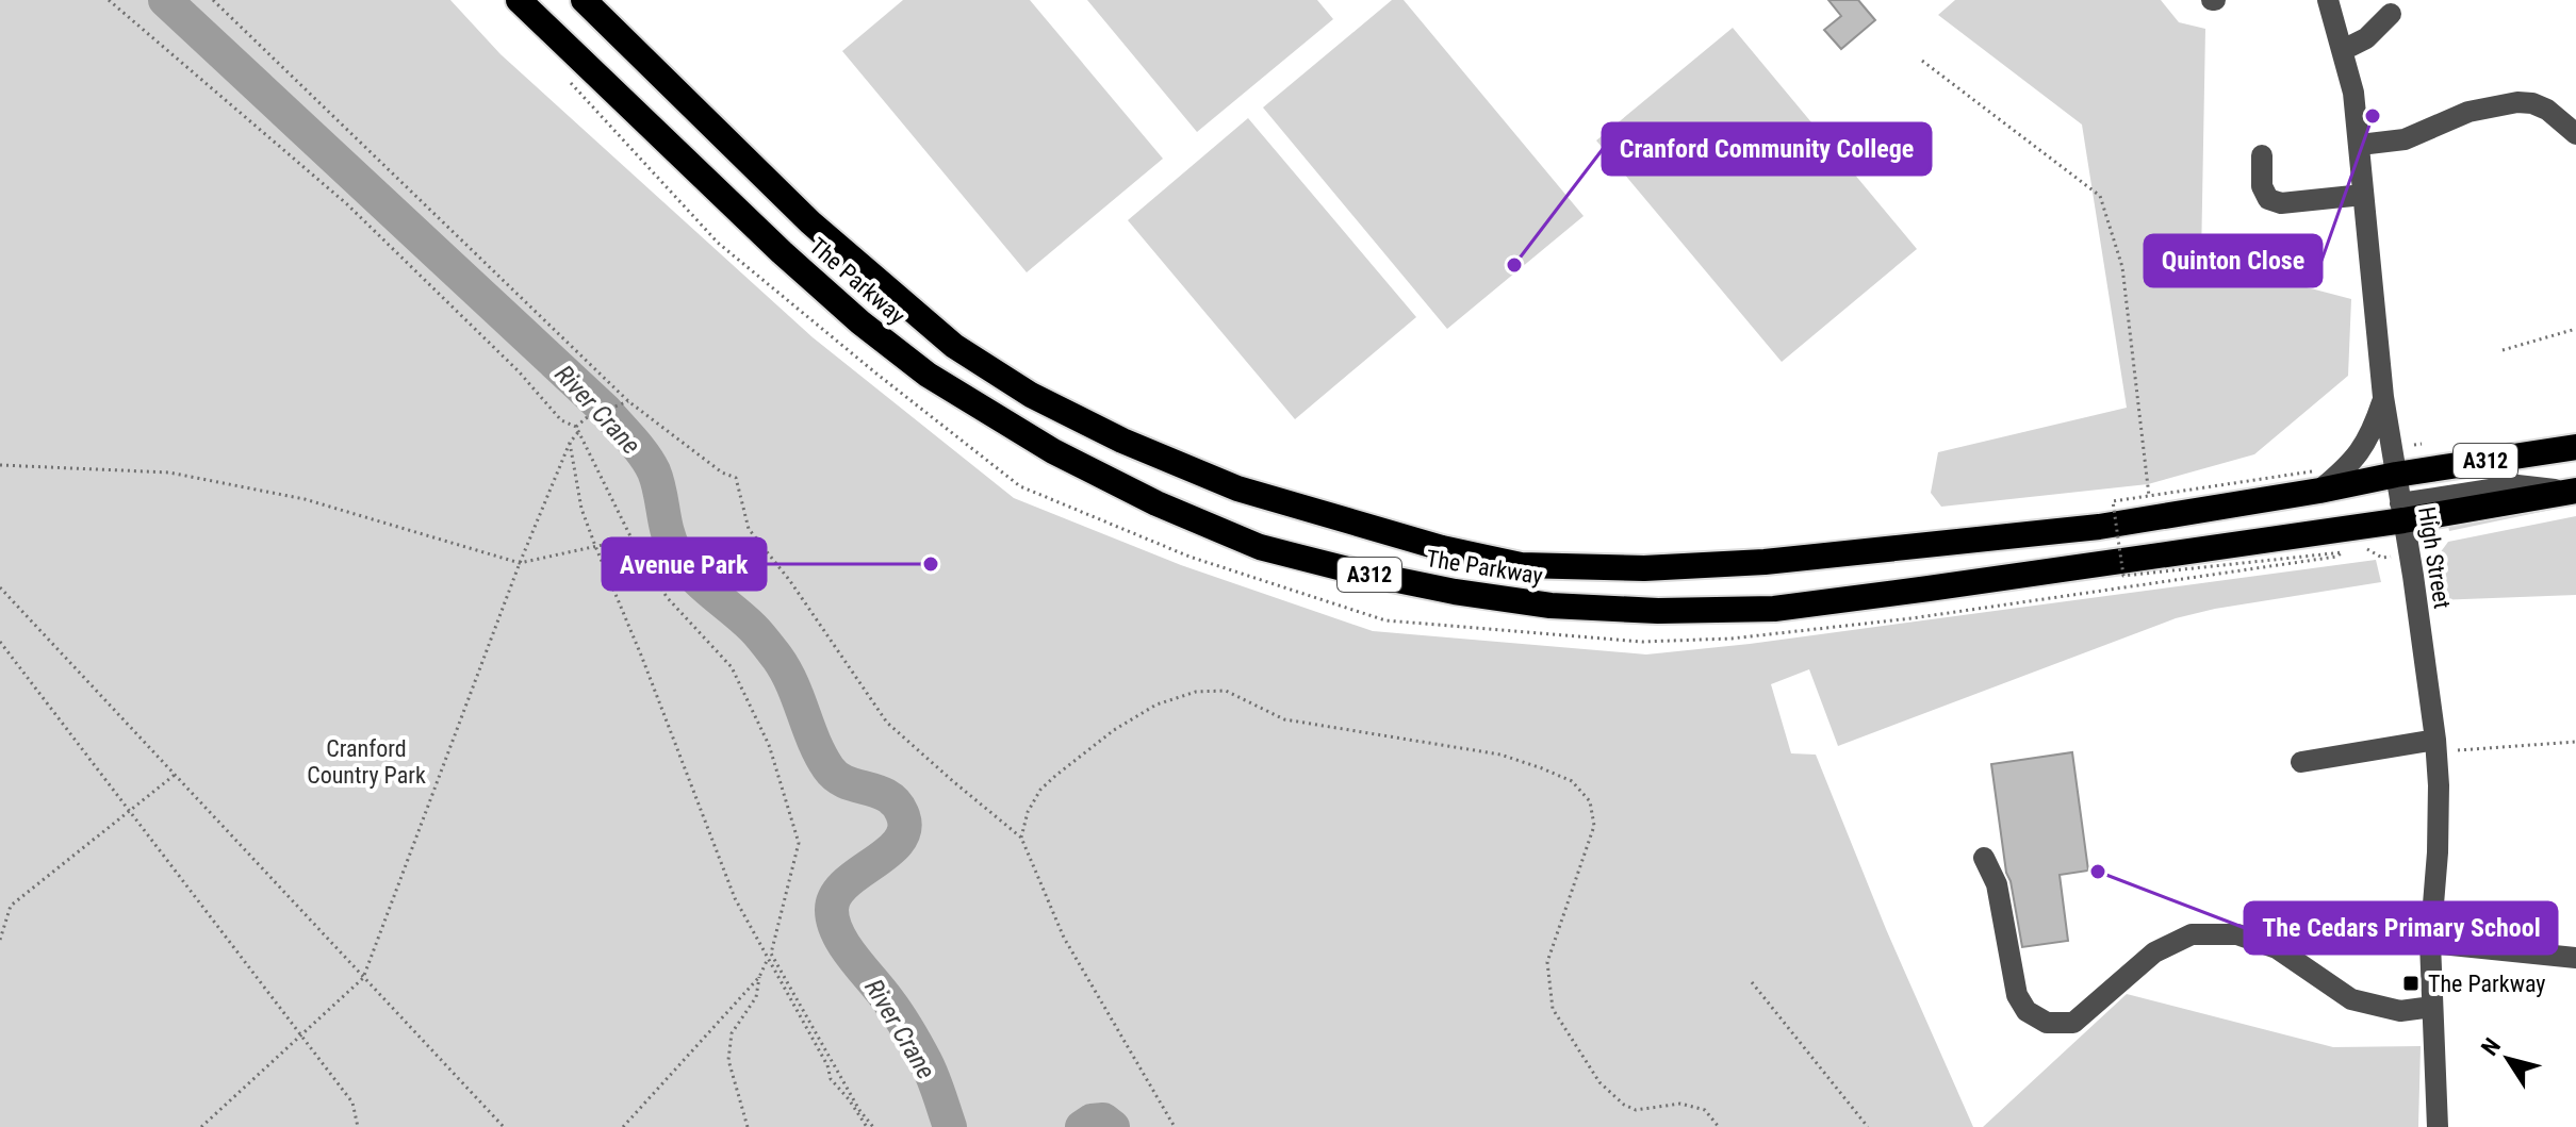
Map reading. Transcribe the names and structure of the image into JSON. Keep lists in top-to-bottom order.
{
  "streets": {
    "highway": ["The Parkway", "A312"],
    "street": ["High Street"]
  },
  "crossings": [
    ["The Parkway", "High Street"]
  ],
  "water": ["River Crane"],
  "parks": ["Cranford Country Park"],
  "places": {
    "other": [
      "Quinton Close",
      "Cranford Community College",
      "Avenue Park",
      "The Cedars Primary School"
    ],
    "transit": ["The Parkway"]
  },
  "north": "top left"
}
